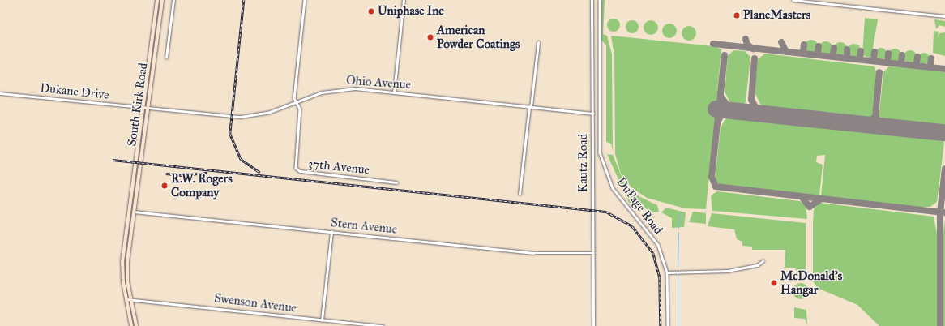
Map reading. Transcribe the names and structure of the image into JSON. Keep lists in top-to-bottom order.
{
  "streets": {
    "main road": ["South Kirk Road"],
    "street": [
      "Ohio Avenue",
      "Dukane Drive",
      "Kautz Road",
      "37th Avenue",
      "DuPage Road",
      "Stern Avenue",
      "Swenson Avenue"
    ]
  },
  "crossings": [
    ["Ohio Avenue", "Dukane Drive"],
    ["Ohio Avenue", "South Kirk Road"],
    ["Ohio Avenue", "Kautz Road"],
    ["Ohio Avenue", "37th Avenue"],
    ["Dukane Drive", "South Kirk Road"],
    ["South Kirk Road", "Stern Avenue"],
    ["South Kirk Road", "Swenson Avenue"],
    ["Kautz Road", "Stern Avenue"]
  ],
  "places": [
    "Uniphase Inc",
    "PlaneMasters",
    "American Powder Coatings",
    "R.W. Rogers Company",
    "McDonald's Hangar"
  ]
}
